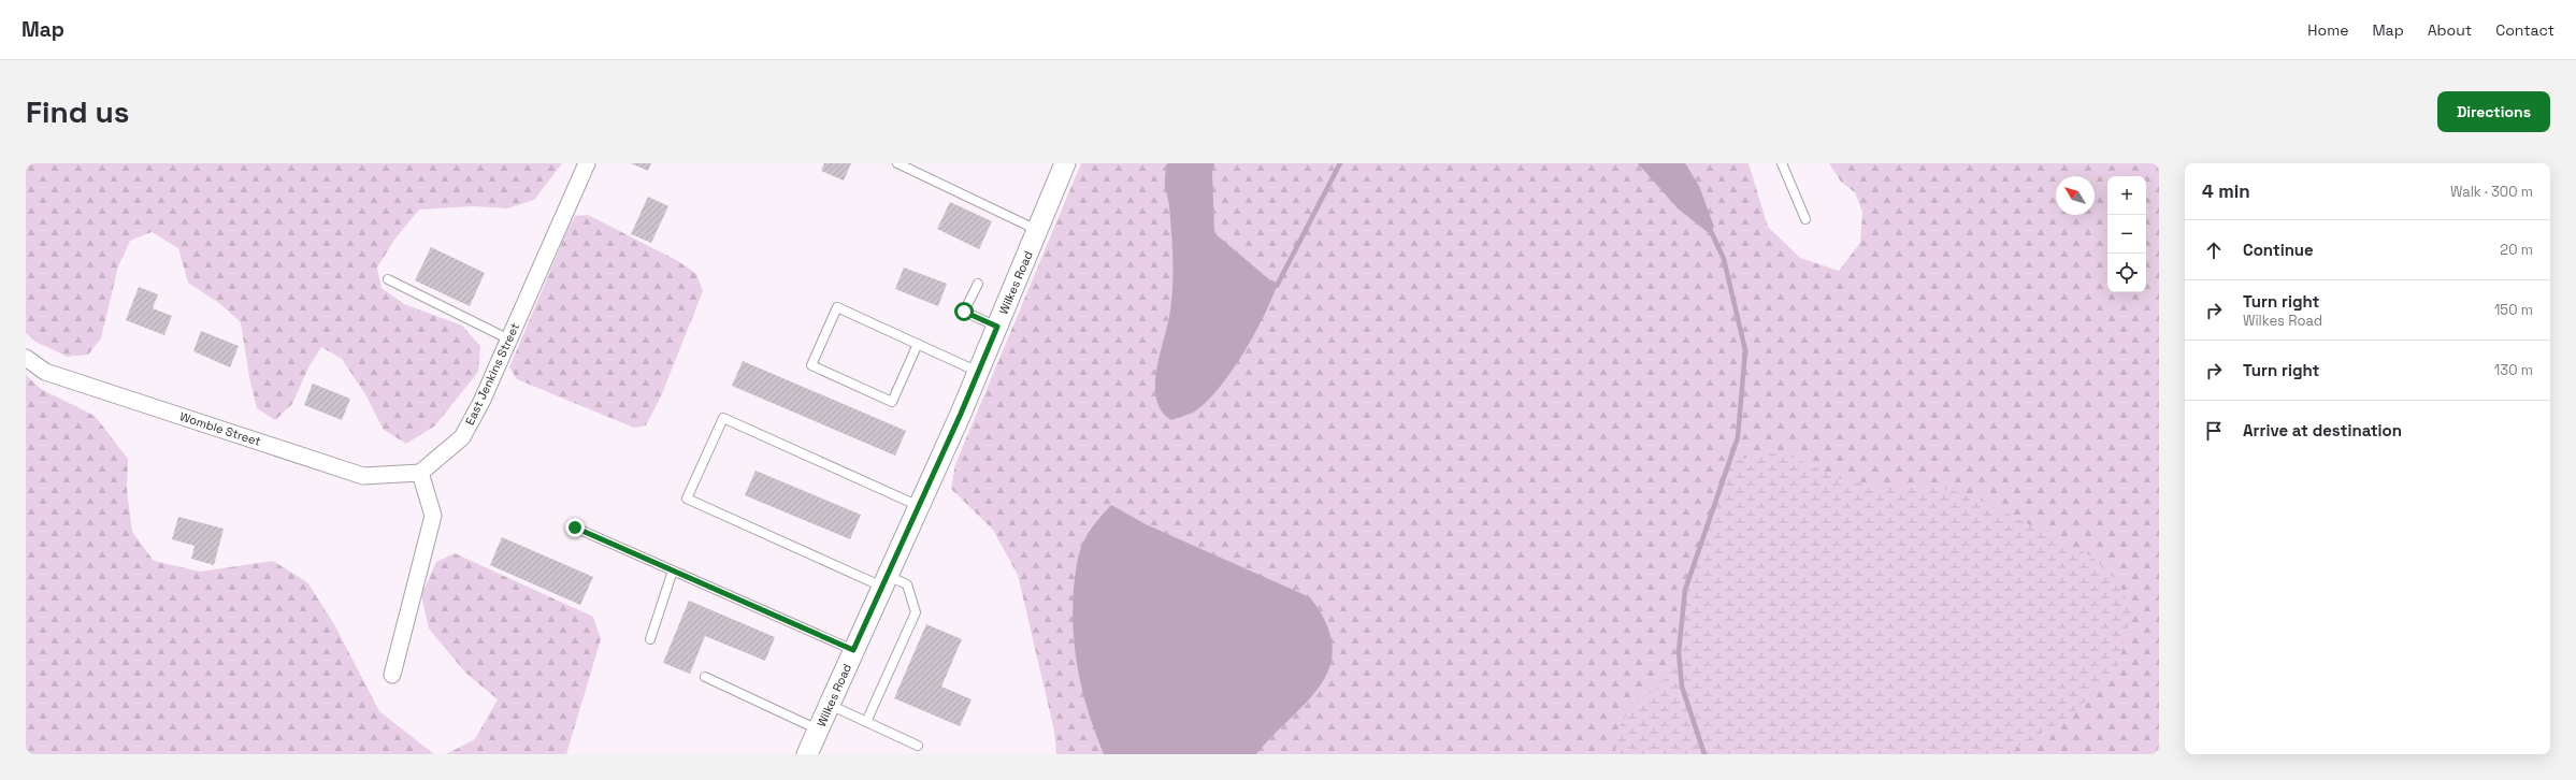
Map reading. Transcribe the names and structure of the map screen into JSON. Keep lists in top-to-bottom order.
{
  "streets": {
    "street": ["Wilkes Road", "East Jenkins Street", "Womble Street"]
  },
  "crossings": [
    ["East Jenkins Street", "Womble Street"]
  ],
  "north": "top left",
  "page": {
    "header": "Map",
    "nav": [
      "Home",
      "Map",
      "About",
      "Contact"
    ],
    "buttons": "Directions",
    "title": "Find us",
    "heading": ["4 min", "Walk · 300 m"],
    "map_buttons": ["+", "−"],
    "list": [
      ["Continue", "20 m"],
      ["Turn right", "Wilkes Road", "150 m"],
      ["Turn right", "130 m"],
      "Arrive at destination"
    ]
  }
}
